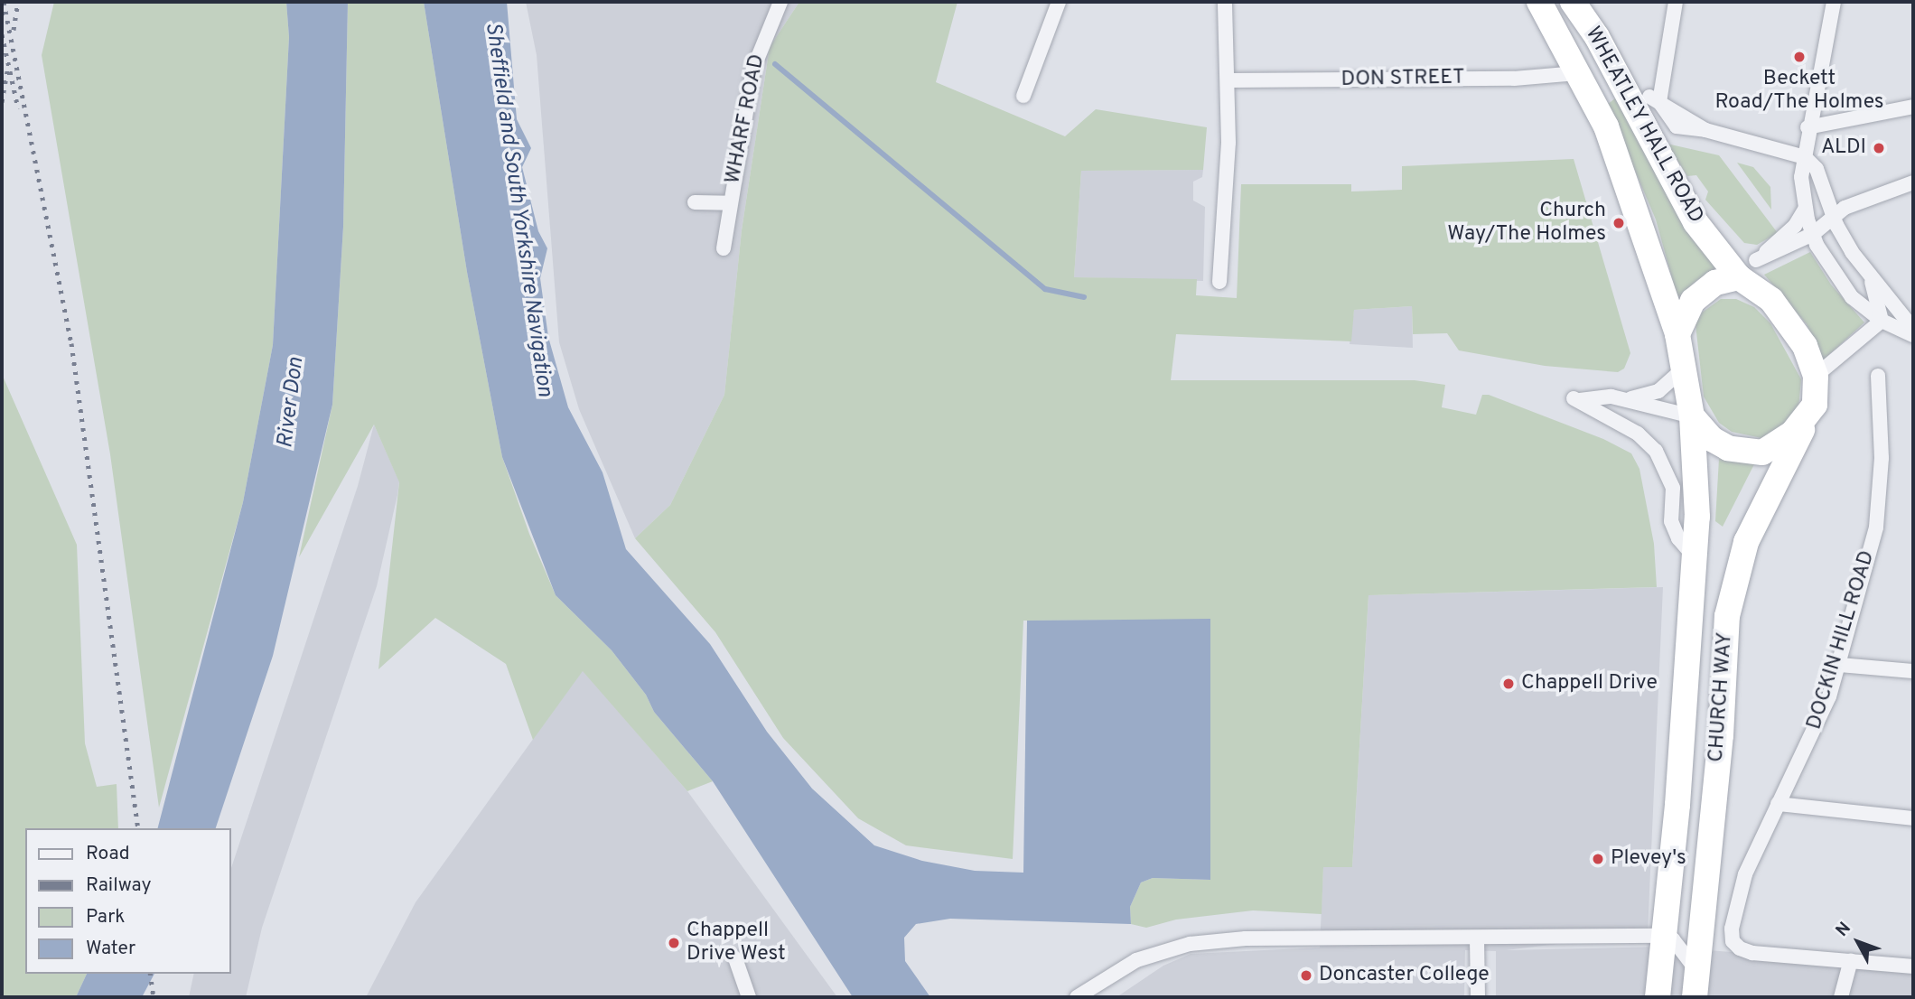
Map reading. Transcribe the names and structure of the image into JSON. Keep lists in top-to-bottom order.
{
  "streets": {
    "highway": ["WHEATLEY HALL ROAD", "CHURCH WAY"],
    "street": ["DON STREET", "WHARF ROAD", "DOCKIN HILL ROAD"]
  },
  "crossings": [
    ["DON STREET", "WHEATLEY HALL ROAD"],
    ["WHEATLEY HALL ROAD", "CHURCH WAY"]
  ],
  "water": ["Sheffield and South Yorkshire Navigation", "River Don"],
  "places": [
    "Beckett Road/The Holmes",
    "ALDI",
    "Church Way/The Holmes",
    "Chappell Drive",
    "Plevey's",
    "Chappell Drive West",
    "Doncaster College"
  ],
  "legend": [
    "Road",
    "Railway",
    "Park",
    "Water"
  ],
  "north": "top left"
}
